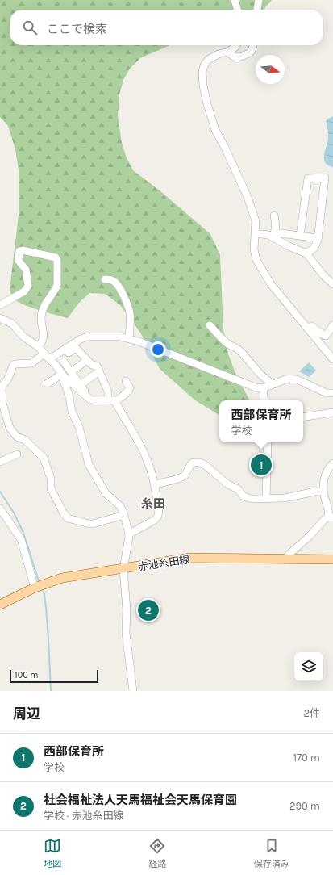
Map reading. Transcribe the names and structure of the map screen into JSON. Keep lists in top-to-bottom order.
{
  "streets": {
    "main road": ["赤池糸田線"]
  },
  "districts": ["糸田"],
  "scale_bar": "100 m",
  "north": "right",
  "page": {
    "search": "ここで検索",
    "popup": ["西部保育所", "学校"],
    "pins": ["1", "2"],
    "scale": "100 m",
    "heading": ["周辺", "2件"],
    "list": [
      {
        "mark": "1",
        "name": "西部保育所",
        "note": "学校",
        "value": "170 m"
      },
      {
        "mark": "2",
        "name": "社会福祉法人天馬福祉会天馬保育園",
        "note": "学校 · 赤池糸田線",
        "value": "290 m"
      }
    ],
    "nav": ["地図", "経路", "保存済み"]
  }
}
